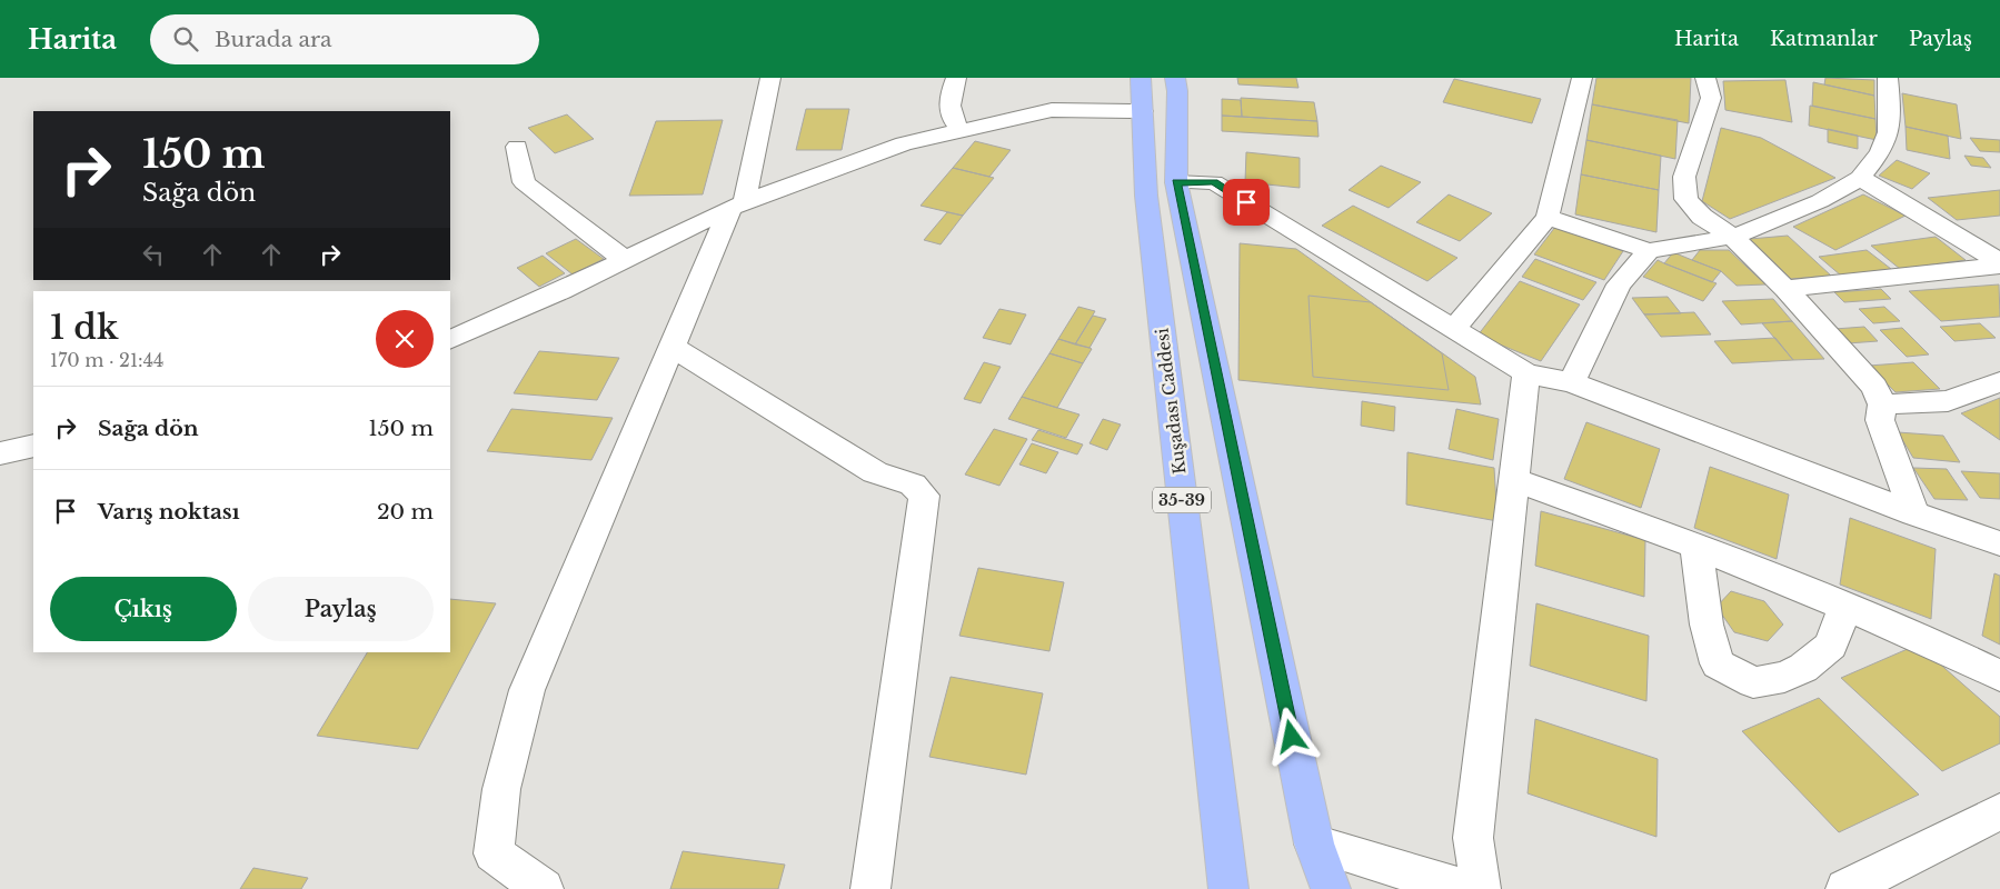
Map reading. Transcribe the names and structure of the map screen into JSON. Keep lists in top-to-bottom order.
{
  "streets": {
    "main road": ["Kuşadası Caddesi", "35-39"]
  },
  "page": {
    "header": "Harita",
    "search": "Burada ara",
    "nav": ["Harita", "Katmanlar", "Paylaş"],
    "turn": ["150 m", "Sağa dön"],
    "heading": ["1 dk", "170 m · 21:44"],
    "list": [
      {
        "name": "Sağa dön",
        "value": "150 m"
      },
      {
        "name": "Varış noktası",
        "value": "20 m"
      }
    ],
    "buttons": ["Çıkış", "Paylaş"]
  }
}
